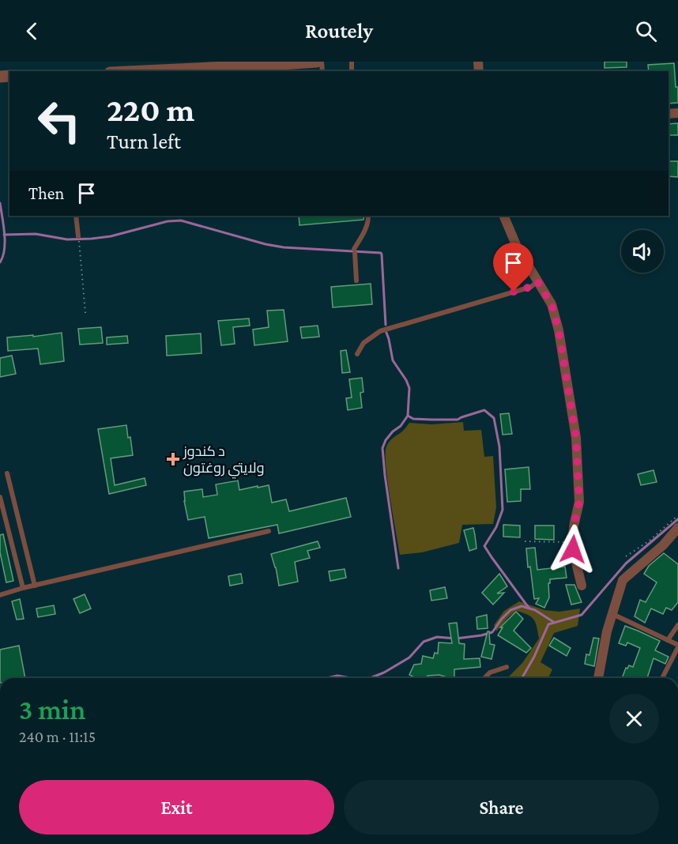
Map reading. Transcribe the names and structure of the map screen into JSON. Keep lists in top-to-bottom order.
{
  "places": {
    "health": ["د کندوز ولایتي روغتون"]
  },
  "page": {
    "header": "Routely",
    "turn": ["220 m", "Turn left"],
    "then": "Then",
    "heading": ["3 min", "240 m · 11:15"],
    "buttons": ["Exit", "Share"]
  }
}
